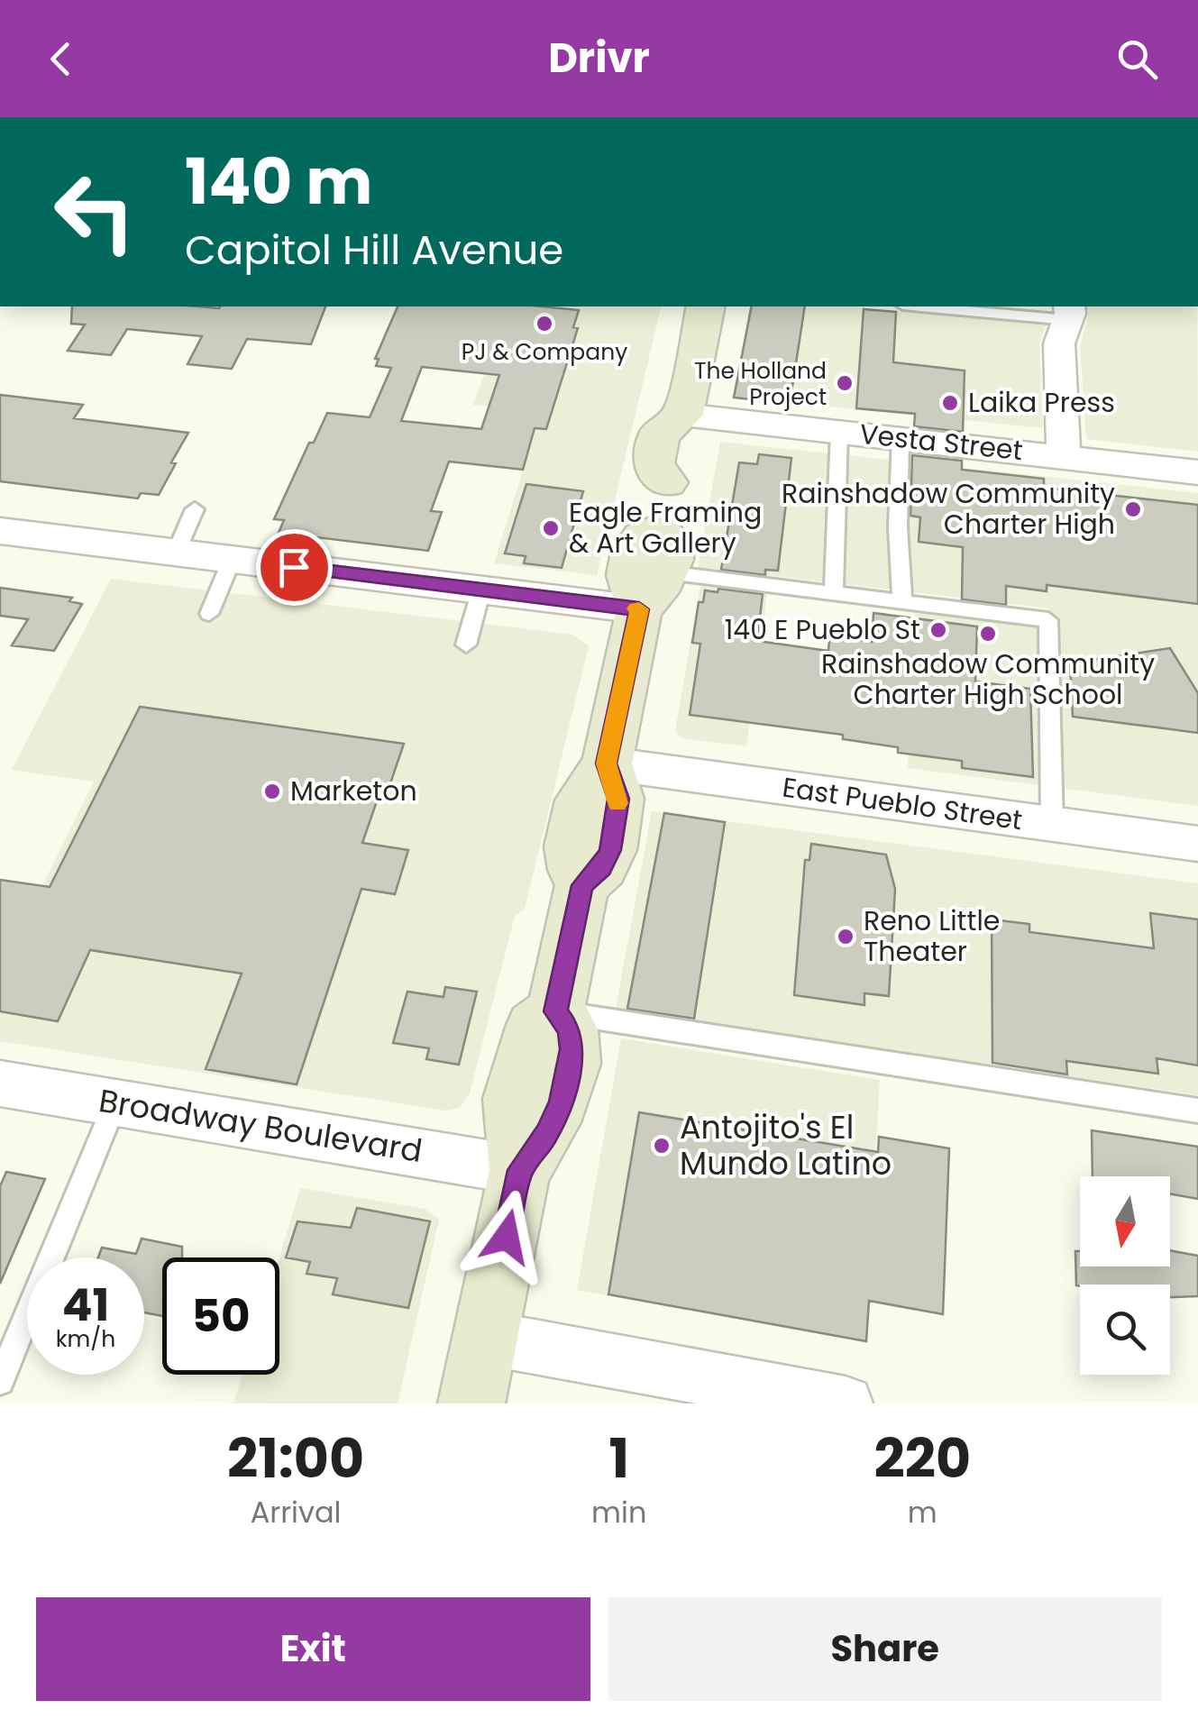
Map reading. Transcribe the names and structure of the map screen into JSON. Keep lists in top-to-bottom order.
{
  "streets": {
    "street": ["Vesta Street", "East Pueblo Street", "Broadway Boulevard"]
  },
  "places": [
    "PJ & Company",
    "The Holland Project",
    "Laika Press",
    "Rainshadow Community Charter High",
    "Eagle Framing & Art Gallery",
    "140 E Pueblo St",
    "Rainshadow Community Charter High School",
    "Marketon",
    "Reno Little Theater",
    "Antojito's El Mundo Latino"
  ],
  "north": "bottom",
  "page": {
    "header": "Drivr",
    "turn": ["140 m", "Capitol Hill Avenue"],
    "speed": "41 km/h",
    "limit": "50",
    "eta": [
      "21:00",
      "Arrival",
      "1",
      "min",
      "220",
      "m"
    ],
    "buttons": ["Exit", "Share"]
  }
}
